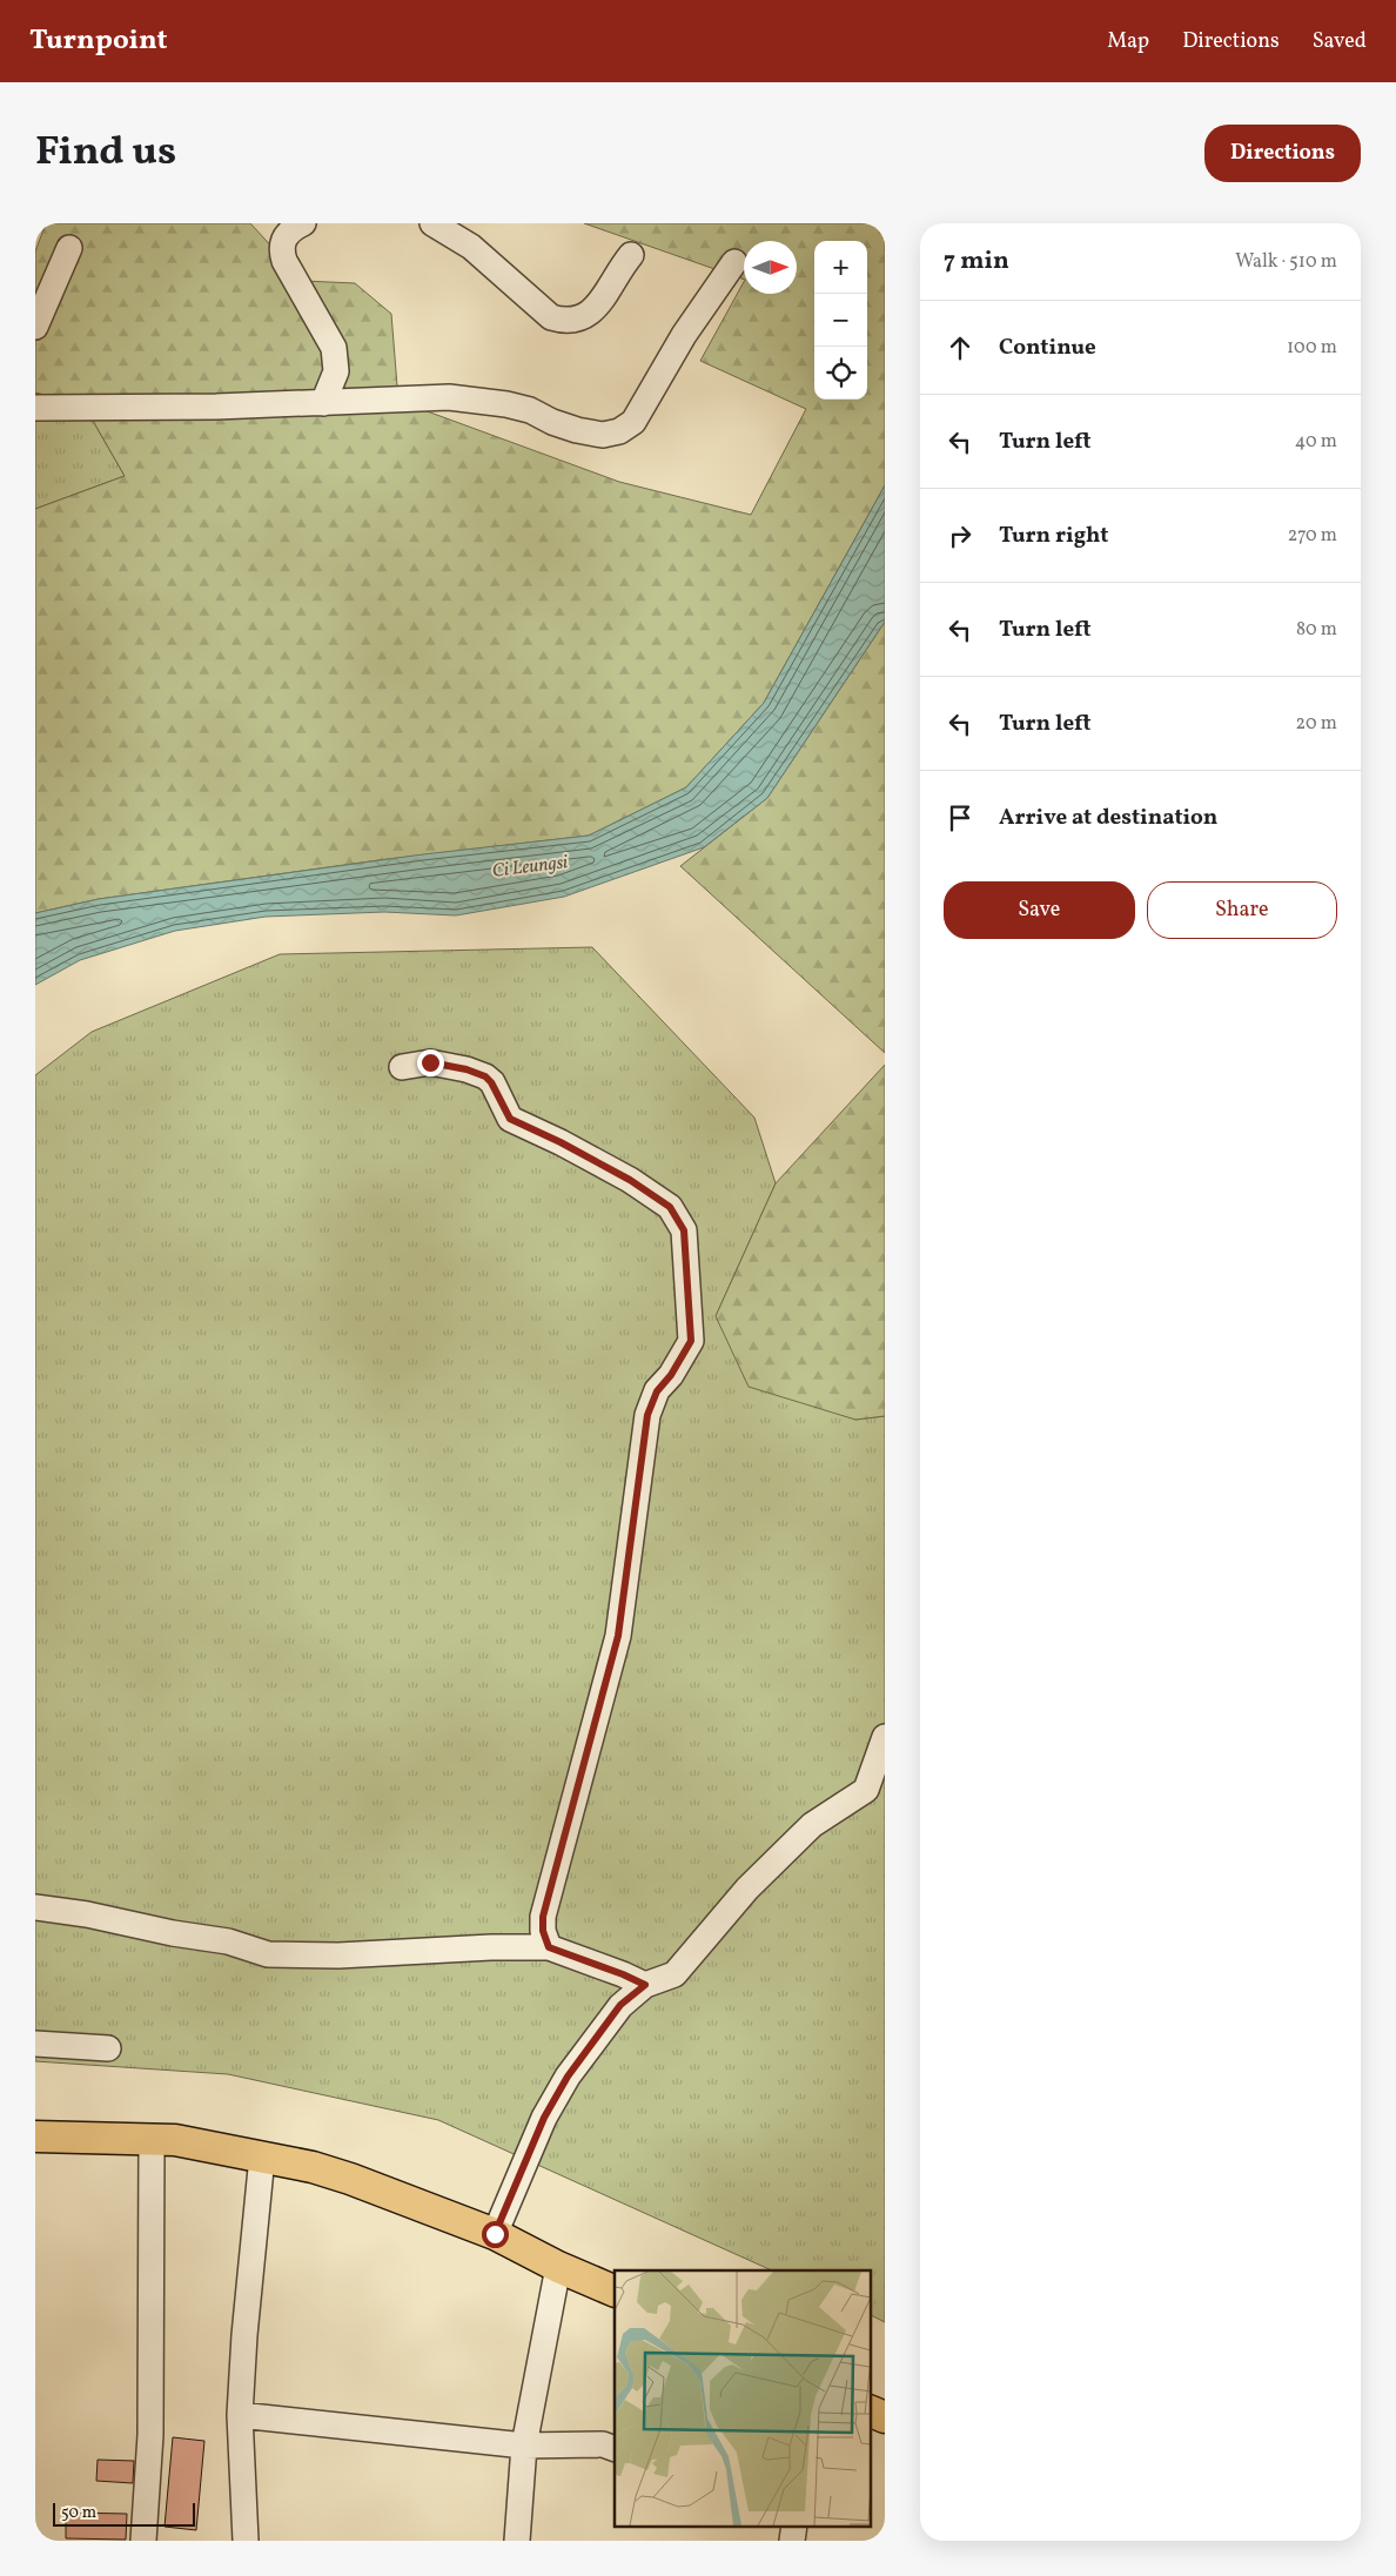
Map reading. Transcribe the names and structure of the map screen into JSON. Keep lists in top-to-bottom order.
{
  "water": ["Ci Leungsi"],
  "scale_bar": "50 m",
  "north": "right",
  "page": {
    "header": "Turnpoint",
    "nav": ["Map", "Directions", "Saved"],
    "title": "Find us",
    "buttons": [
      "Directions",
      ["Save", "Share"]
    ],
    "heading": ["7 min", "Walk · 510 m"],
    "map_buttons": ["+", "−"],
    "list": [
      ["Continue", "100 m"],
      ["Turn left", "40 m"],
      ["Turn right", "270 m"],
      ["Turn left", "80 m"],
      ["Turn left", "20 m"],
      "Arrive at destination"
    ],
    "scale": "50 m"
  }
}
